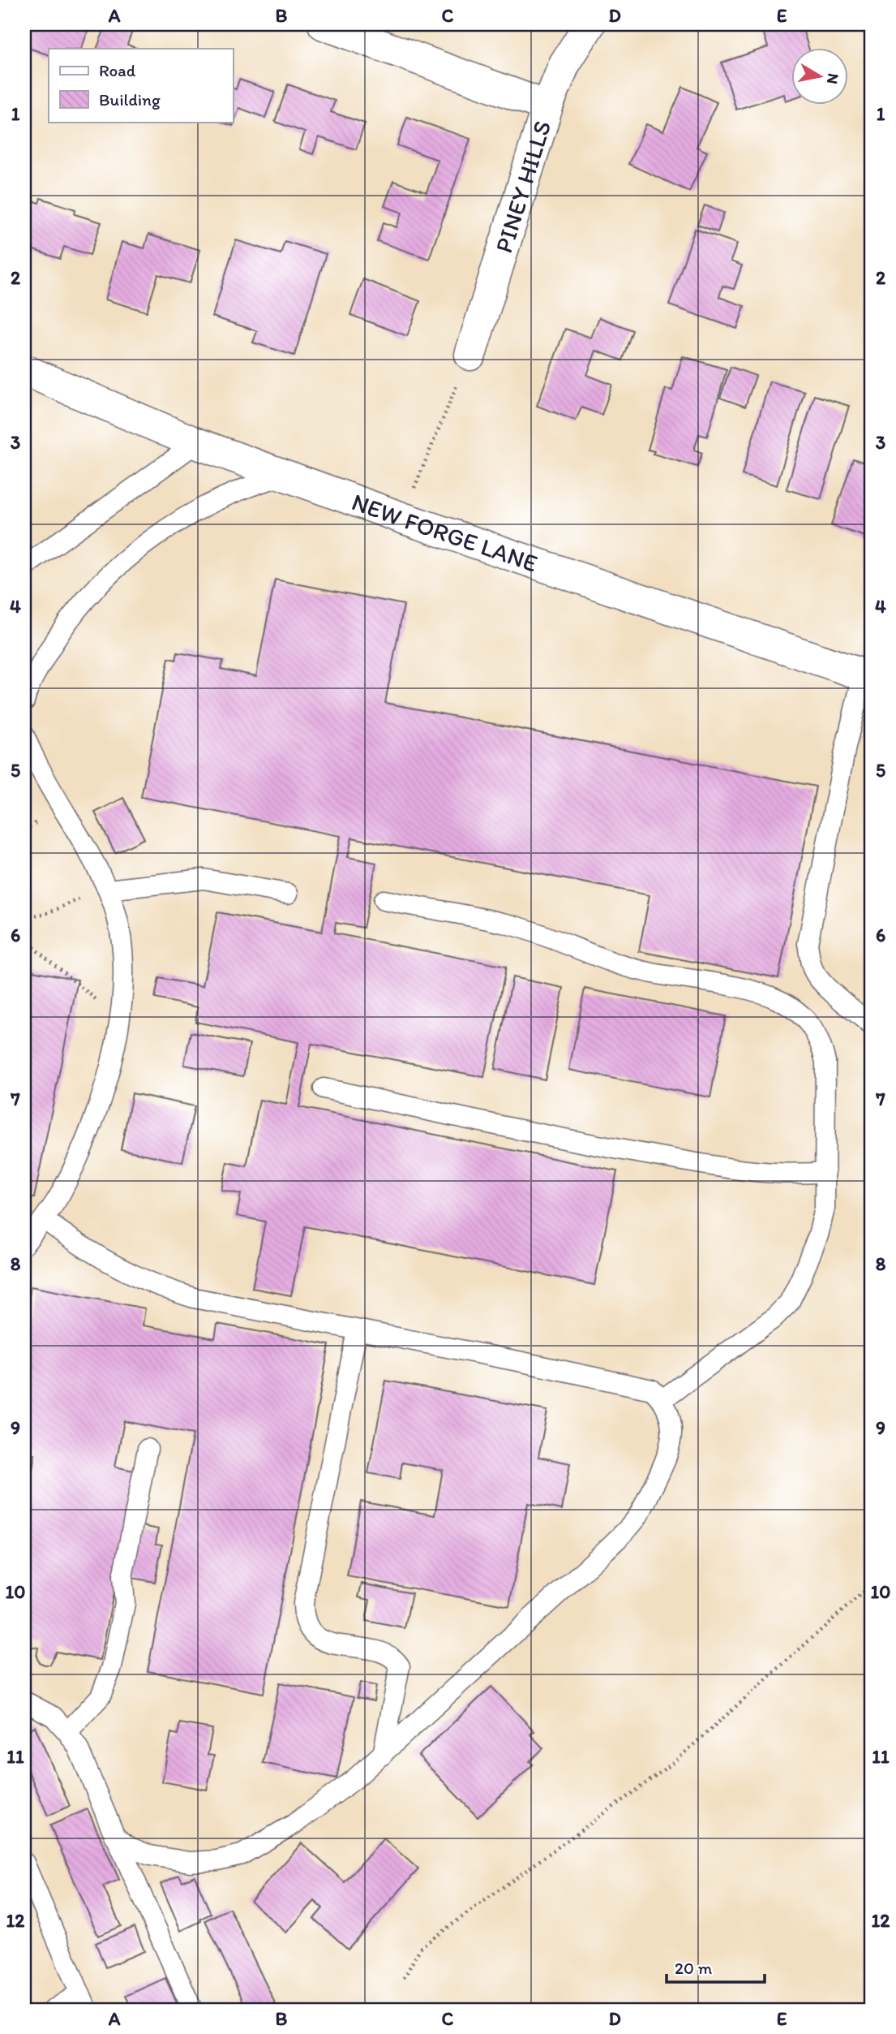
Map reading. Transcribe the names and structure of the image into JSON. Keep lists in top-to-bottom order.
{
  "streets": {
    "street": ["PINEY HILLS", "NEW FORGE LANE"]
  },
  "legend": ["Road", "Building"],
  "scale_bar": "20 m",
  "north": "right",
  "grid": {
    "columns": [
      "A",
      "B",
      "C",
      "D",
      "E"
    ],
    "rows": [
      "1",
      "2",
      "3",
      "4",
      "5",
      "6",
      "7",
      "8",
      "9",
      "10",
      "11",
      "12"
    ]
  }
}
